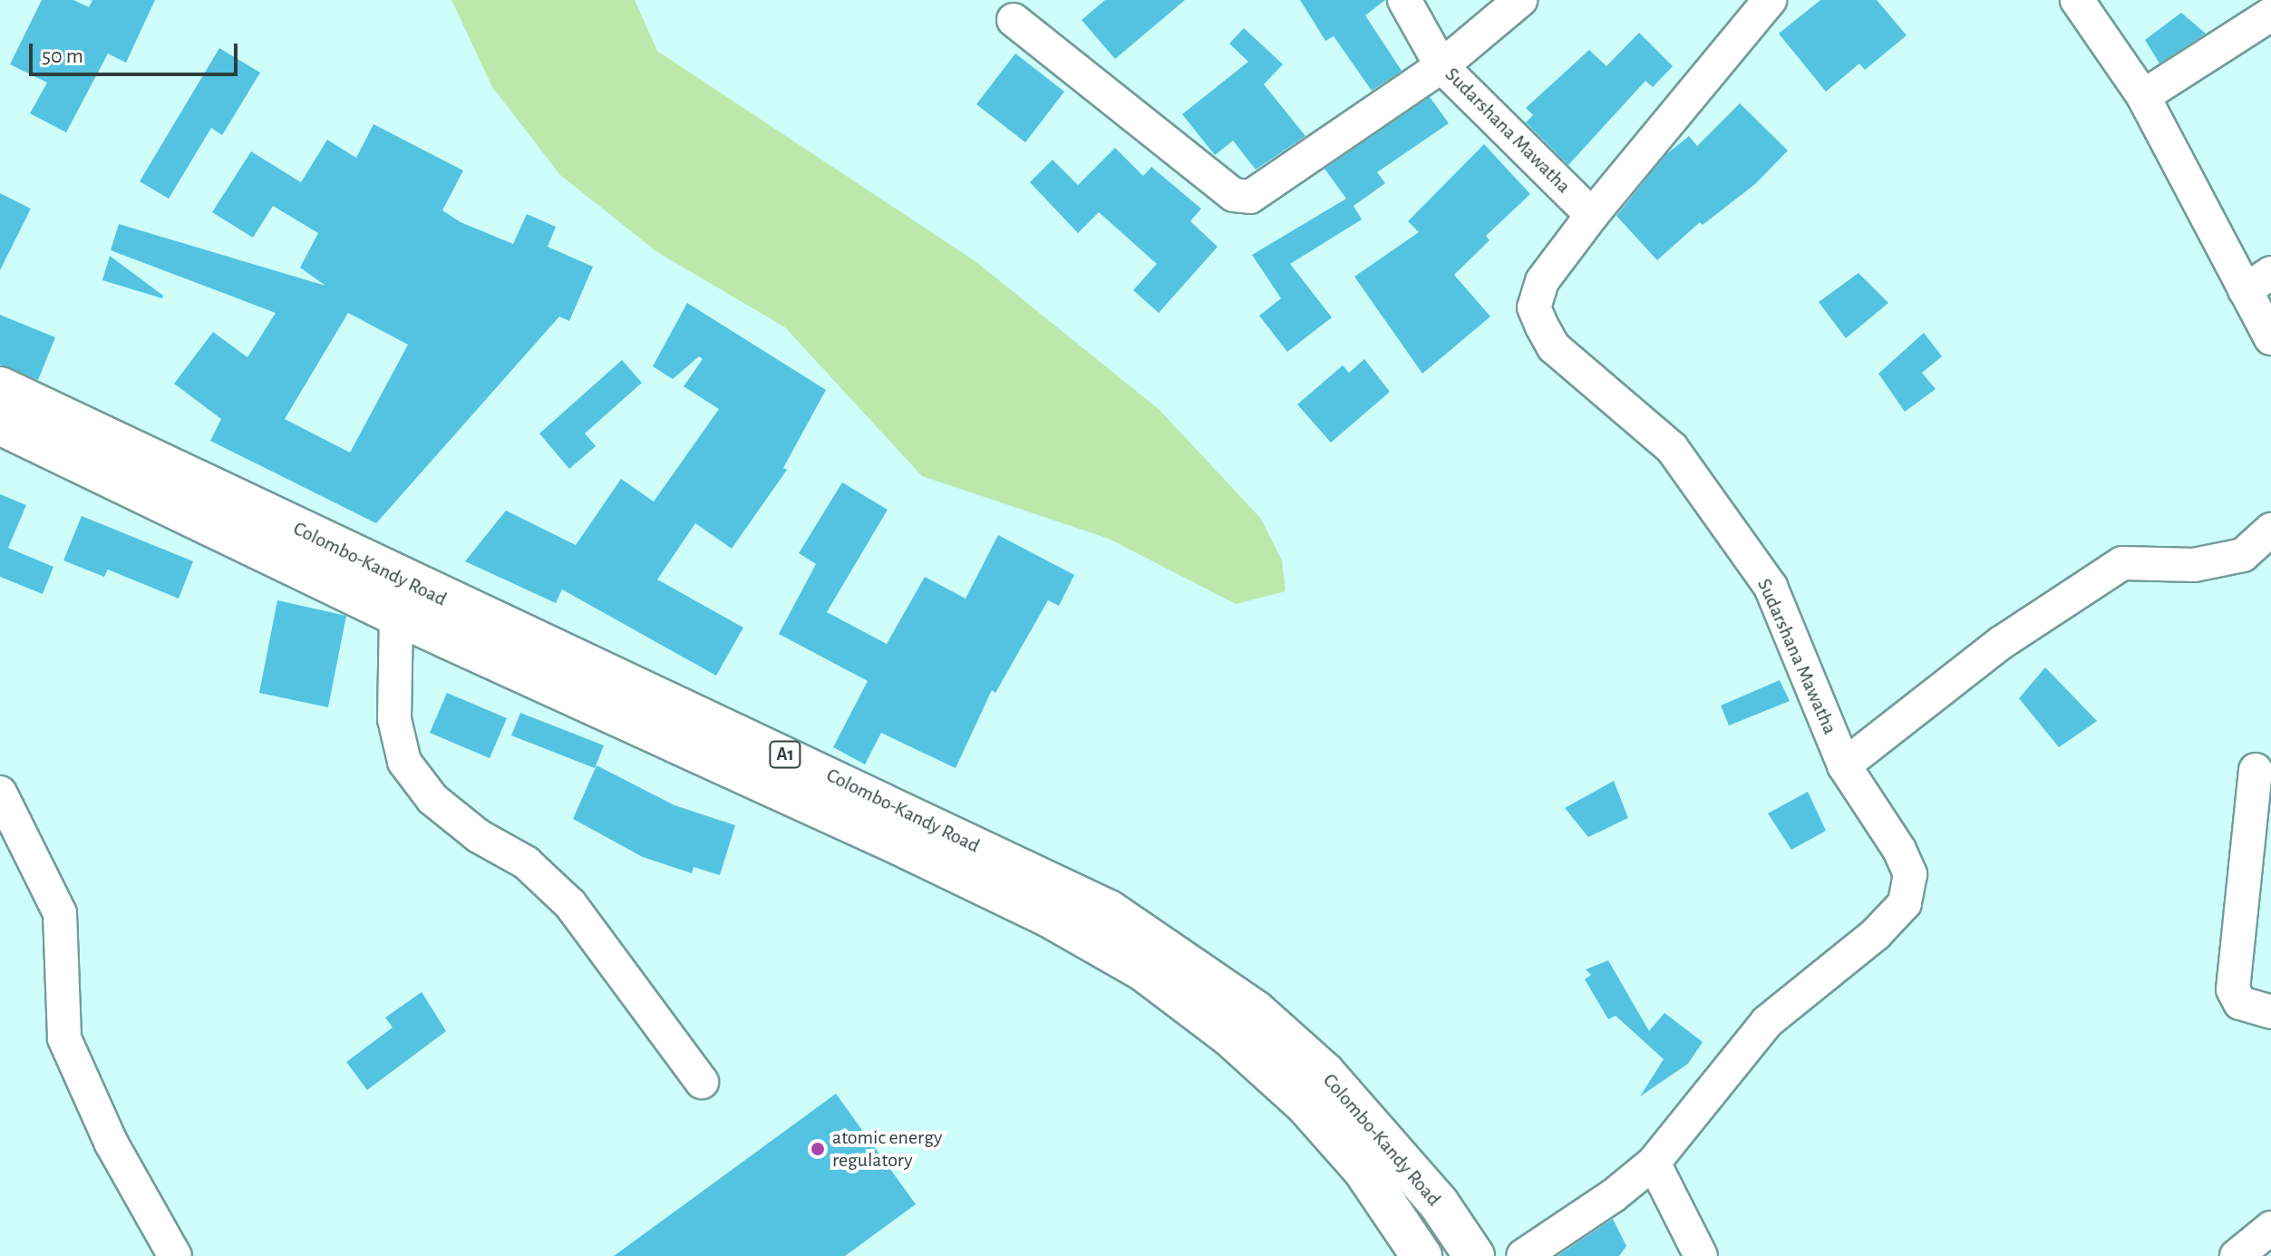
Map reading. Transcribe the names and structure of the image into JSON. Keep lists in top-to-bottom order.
{
  "streets": {
    "highway": ["Colombo-Kandy Road", "A1"],
    "street": ["Sudarshana Mawatha"]
  },
  "places": ["atomic energy regulatory"],
  "scale_bar": "50 m"
}
